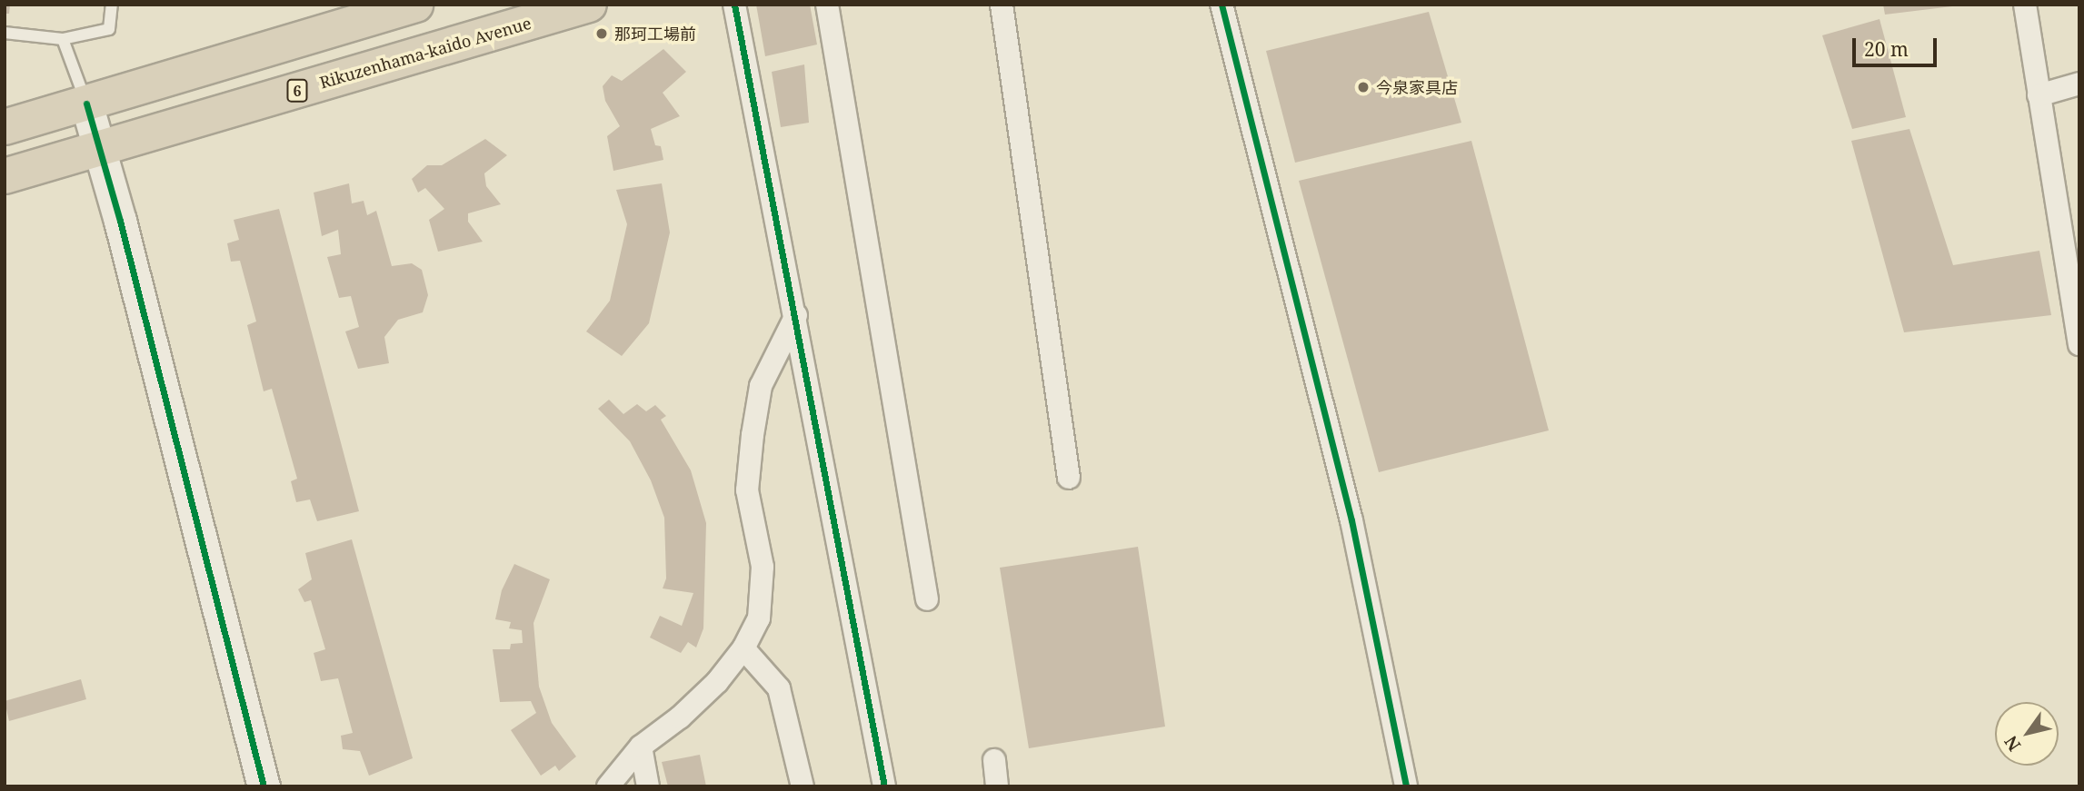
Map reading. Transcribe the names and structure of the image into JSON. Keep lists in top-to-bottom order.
{
  "streets": {
    "highway": ["Rikuzenhama-kaido Avenue", "6"]
  },
  "places": ["那珂工場前", "今泉家具店"],
  "scale_bar": "20 m",
  "north": "bottom left"
}
